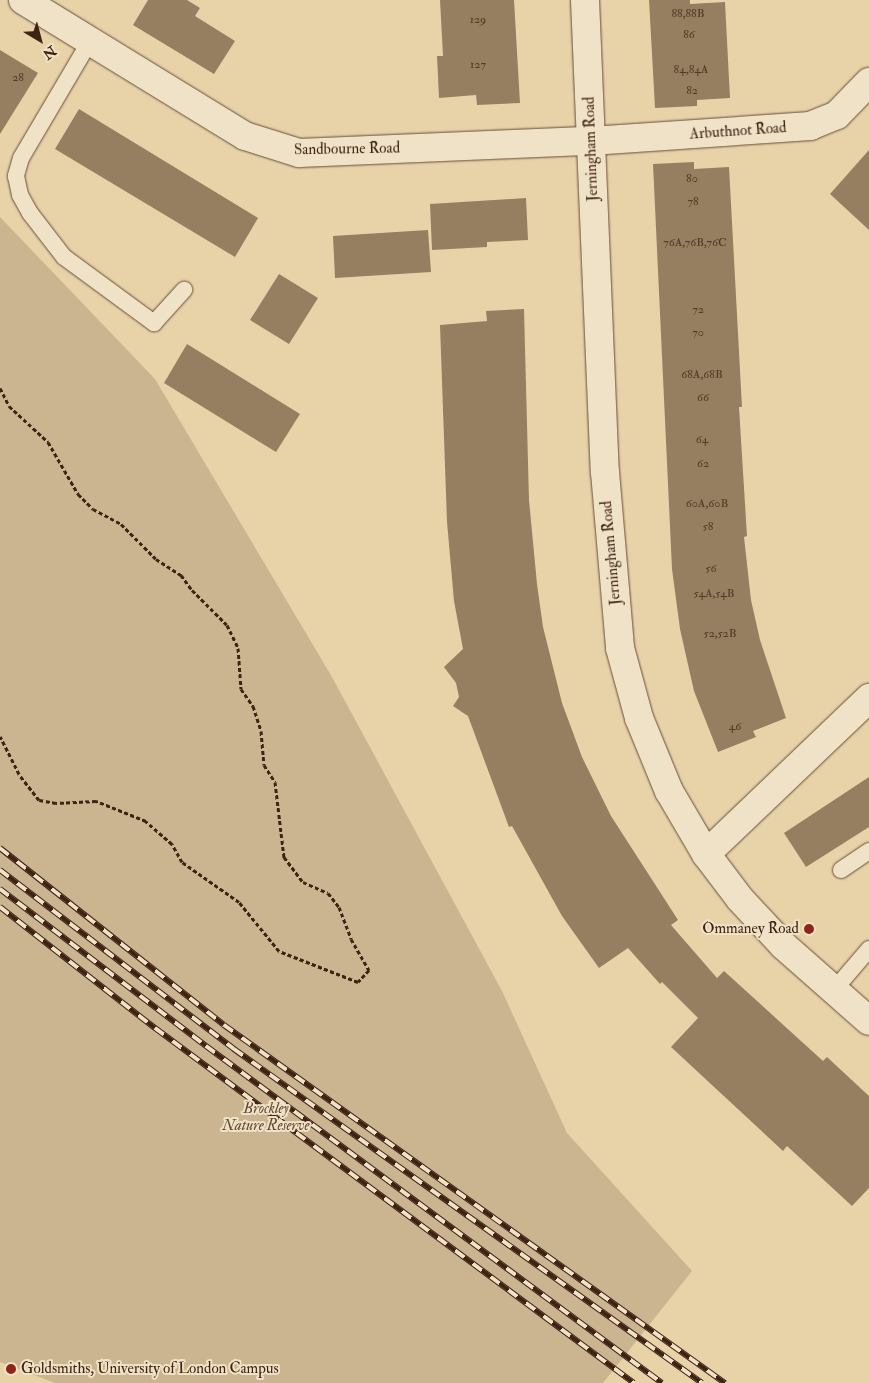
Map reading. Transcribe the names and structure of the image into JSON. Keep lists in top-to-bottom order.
{
  "streets": {
    "street": ["Arbuthnot Road", "Sandbourne Road", "Jerningham Road"]
  },
  "crossings": [
    ["Arbuthnot Road", "Sandbourne Road"],
    ["Arbuthnot Road", "Jerningham Road"],
    ["Sandbourne Road", "Jerningham Road"]
  ],
  "parks": ["Brockley Nature Reserve"],
  "places": ["Ommaney Road", "Goldsmiths, University of London Campus"],
  "house_numbers": [
    "88,88B",
    "129",
    "86",
    "127",
    "84,84A",
    "28",
    "82",
    "80",
    "78",
    "76A,76B,76C",
    "72",
    "70",
    "68A,68B",
    "66",
    "64",
    "62",
    "60A,60B",
    "58",
    "56",
    "54A,54B",
    "52,52B",
    "46"
  ],
  "north": "bottom right"
}
